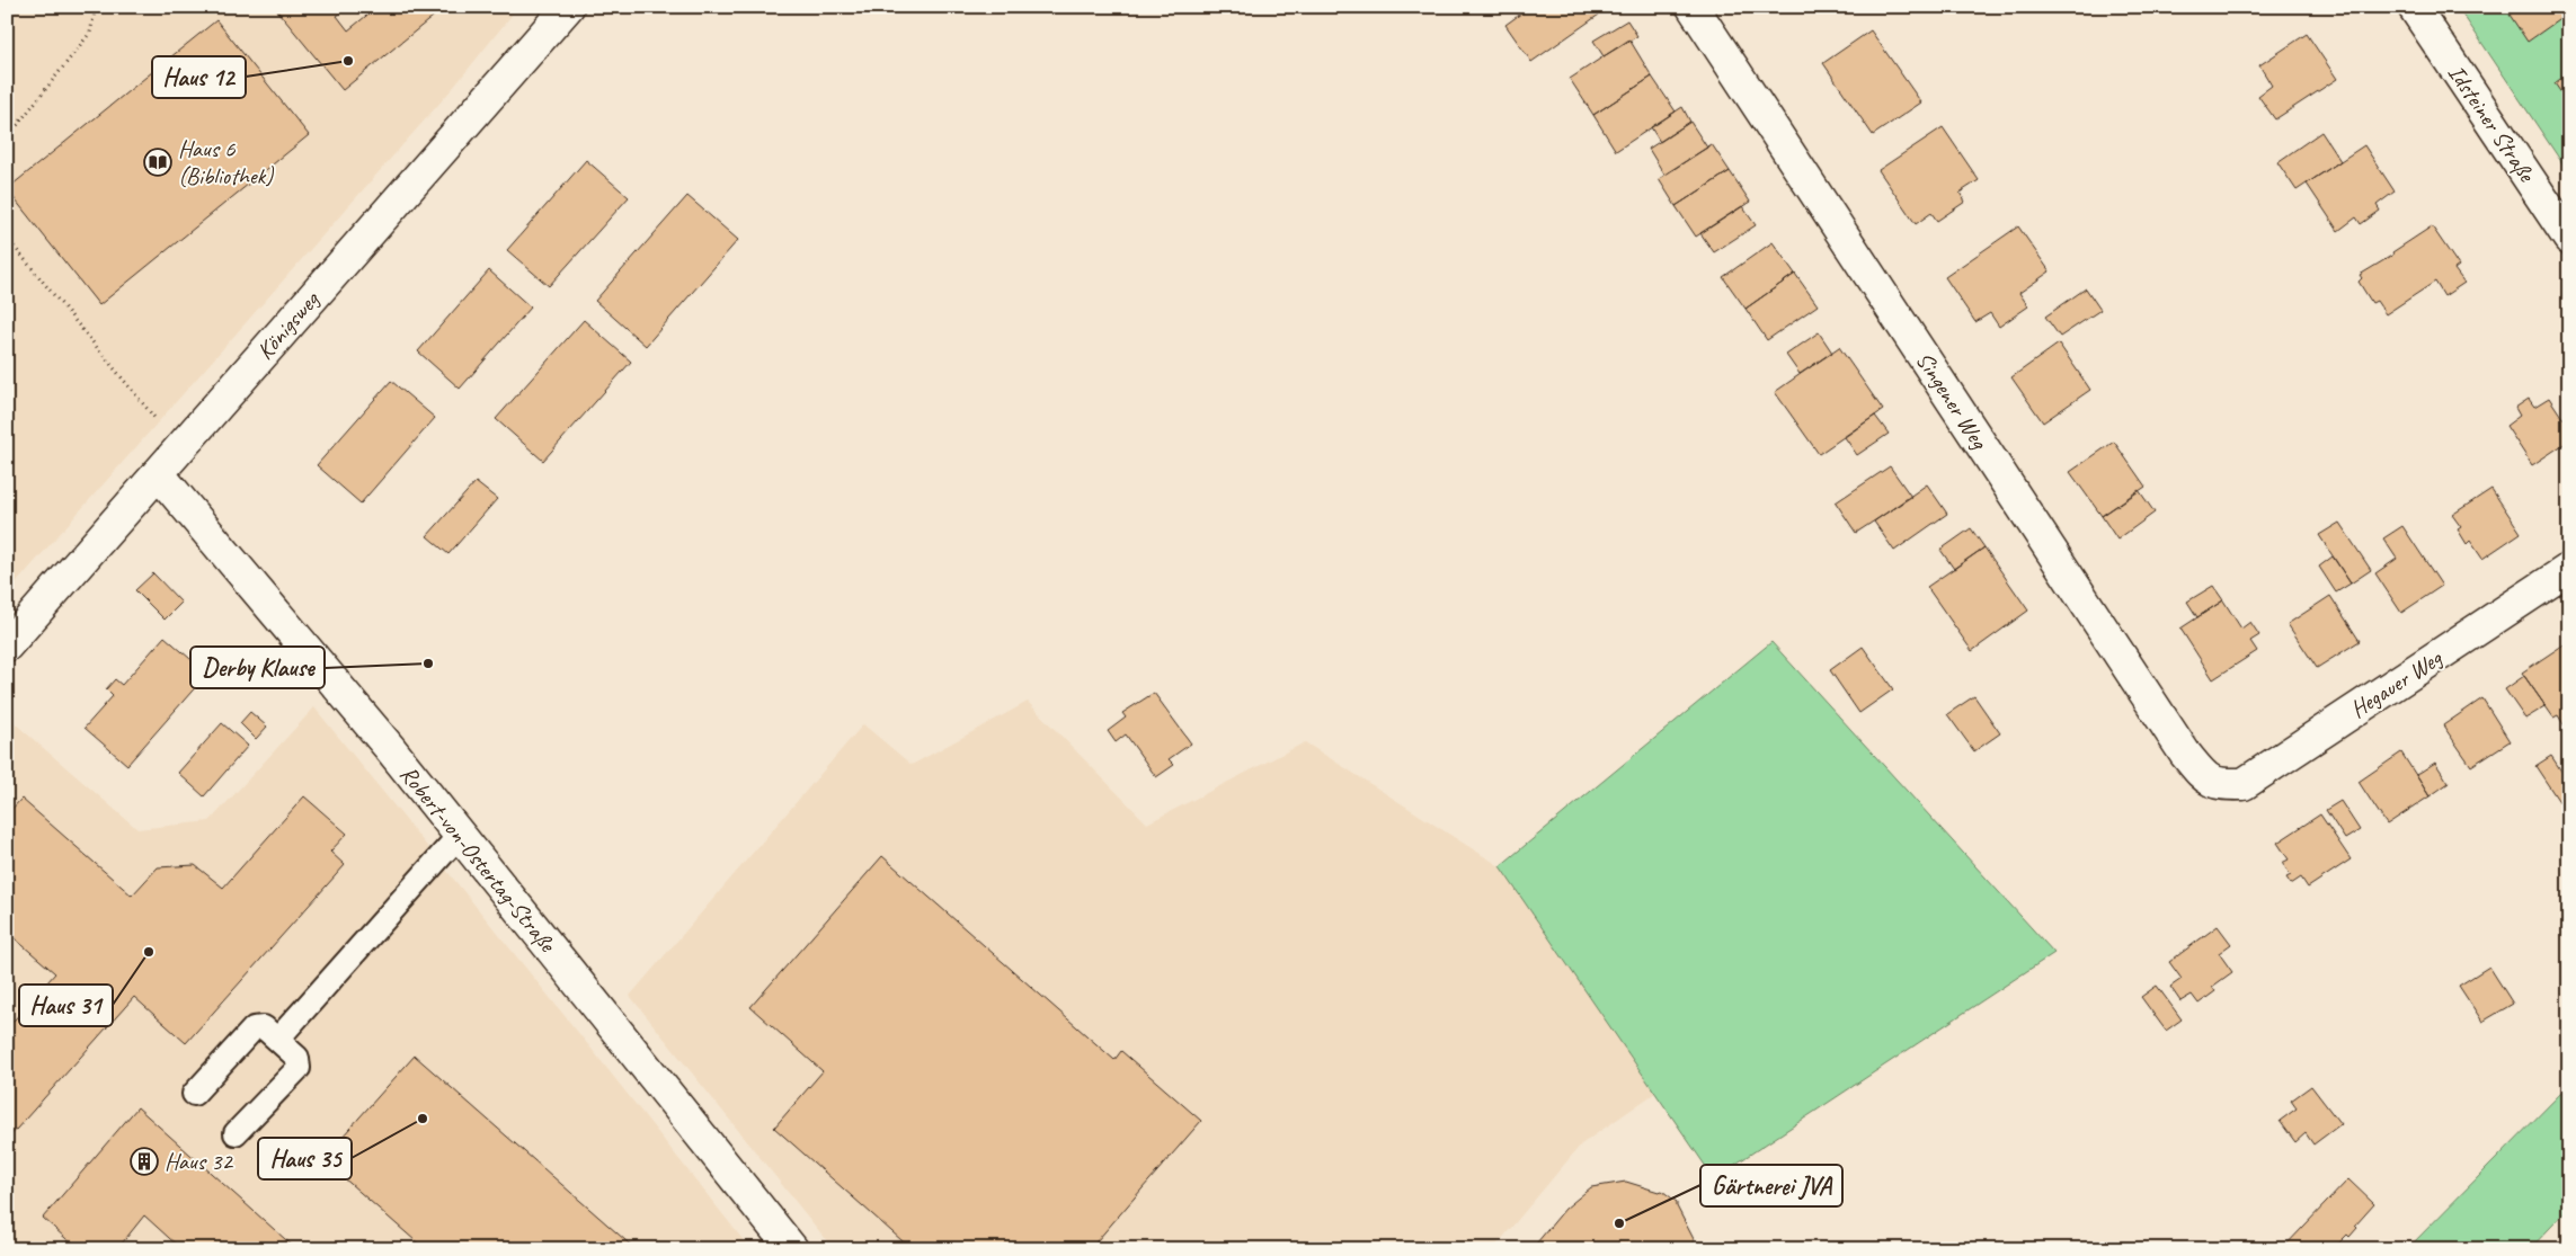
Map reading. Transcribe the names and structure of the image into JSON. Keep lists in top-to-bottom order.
{
  "streets": {
    "street": [
      "Idsteiner Straße",
      "Königsweg",
      "Singener Weg",
      "Hegauer Weg",
      "Robert-von-Ostertag-Straße"
    ]
  },
  "crossings": [
    ["Königsweg", "Robert-von-Ostertag-Straße"],
    ["Singener Weg", "Hegauer Weg"]
  ],
  "places": {
    "other": [
      "Haus 12",
      "Derby Klause",
      "Haus 31",
      "Haus 35",
      "Gärtnerei JVA"
    ],
    "library": ["Haus 6 (Bibliothek)"],
    "building": ["Haus 32"]
  }
}
